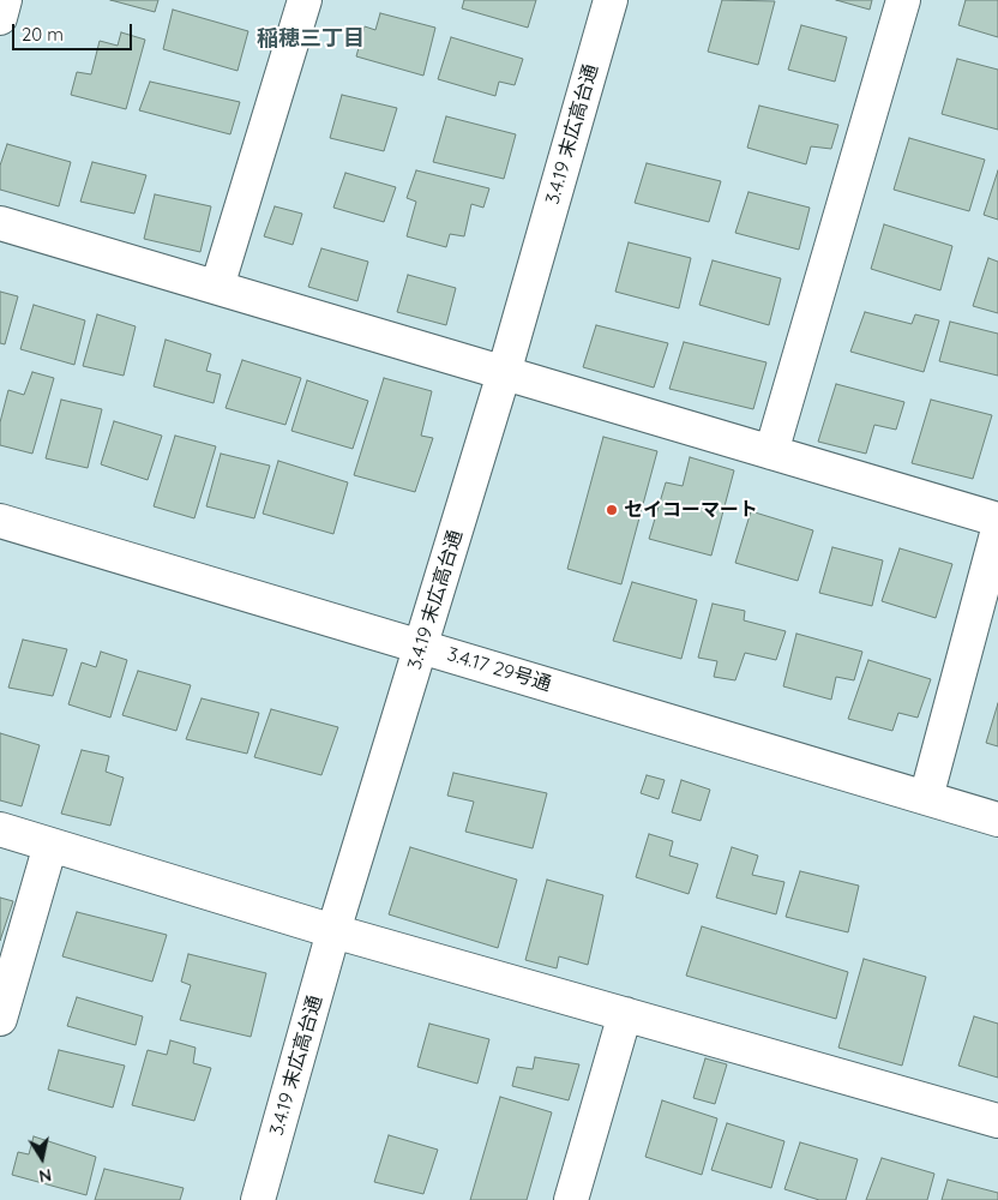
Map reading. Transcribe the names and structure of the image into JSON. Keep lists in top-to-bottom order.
{
  "streets": {
    "street": ["3.4.19 末広高台通", "3.4.17 29号通"]
  },
  "crossings": [
    ["3.4.19 末広高台通", "3.4.17 29号通"]
  ],
  "districts": ["稲穂三丁目"],
  "places": ["セイコーマート"],
  "scale_bar": "20 m",
  "north": "bottom"
}
